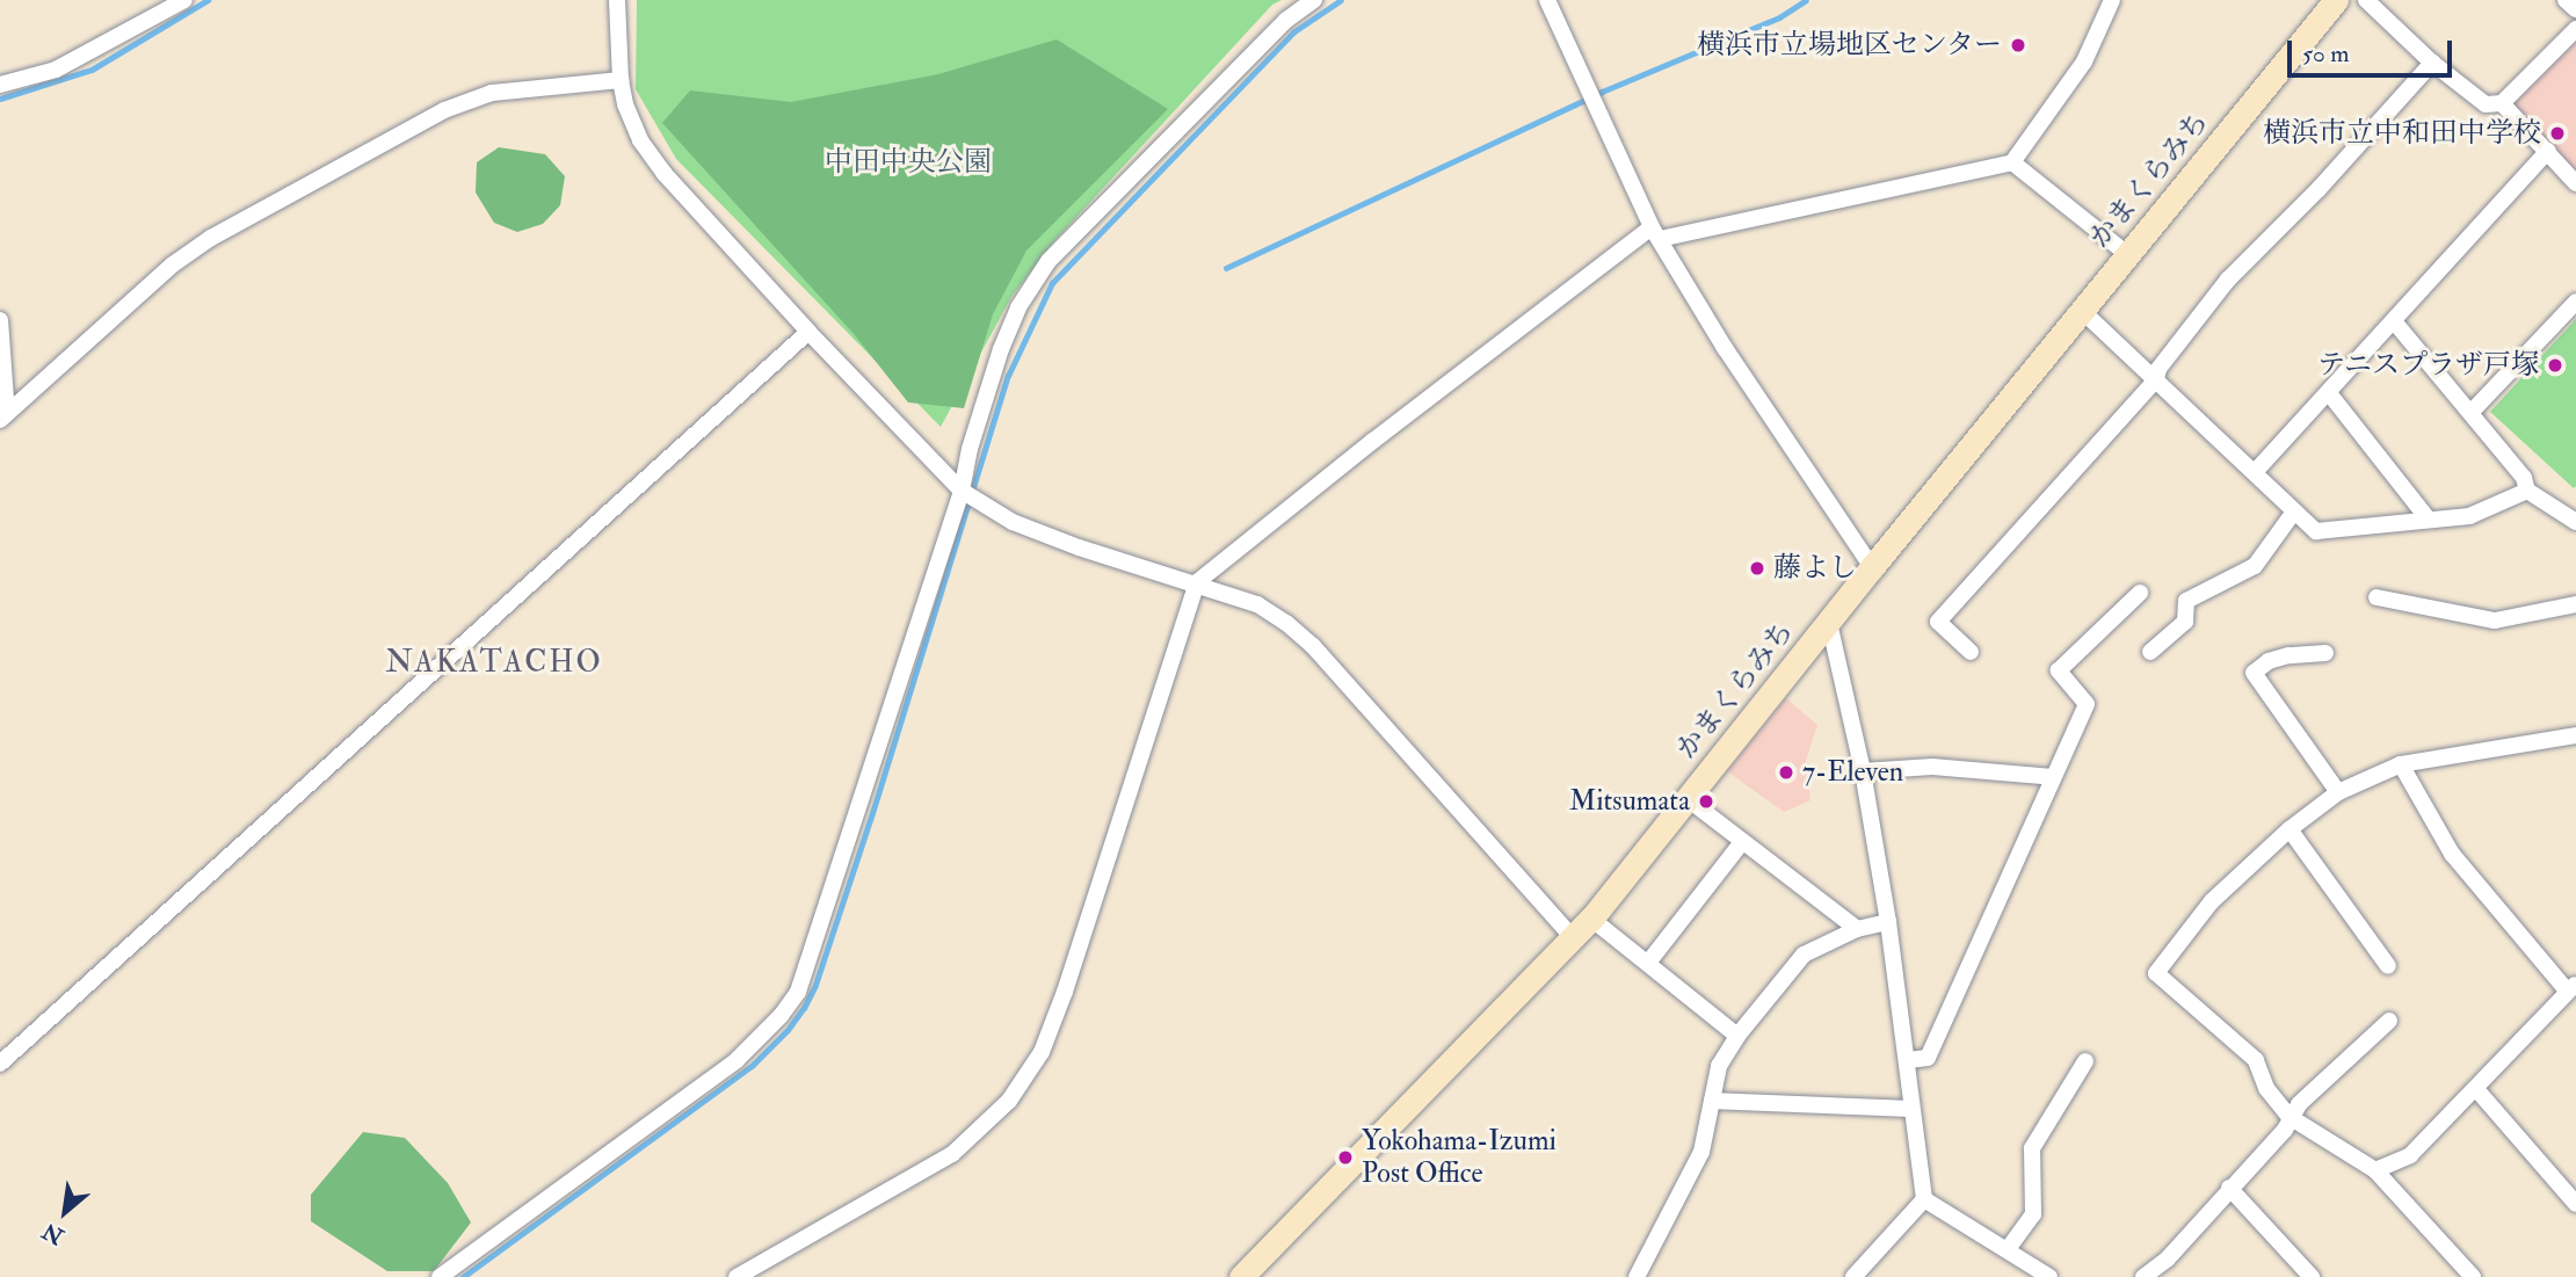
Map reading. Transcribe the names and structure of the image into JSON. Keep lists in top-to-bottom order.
{
  "streets": {
    "main road": ["かまくらみち"]
  },
  "districts": ["NAKATACHO"],
  "parks": ["中田中央公園"],
  "places": [
    "横浜市立場地区センター",
    "横浜市立中和田中学校",
    "テニスプラザ戸塚",
    "藤よし",
    "7-Eleven",
    "Mitsumata",
    "Yokohama-Izumi Post Office"
  ],
  "scale_bar": "50 m",
  "north": "bottom left"
}
